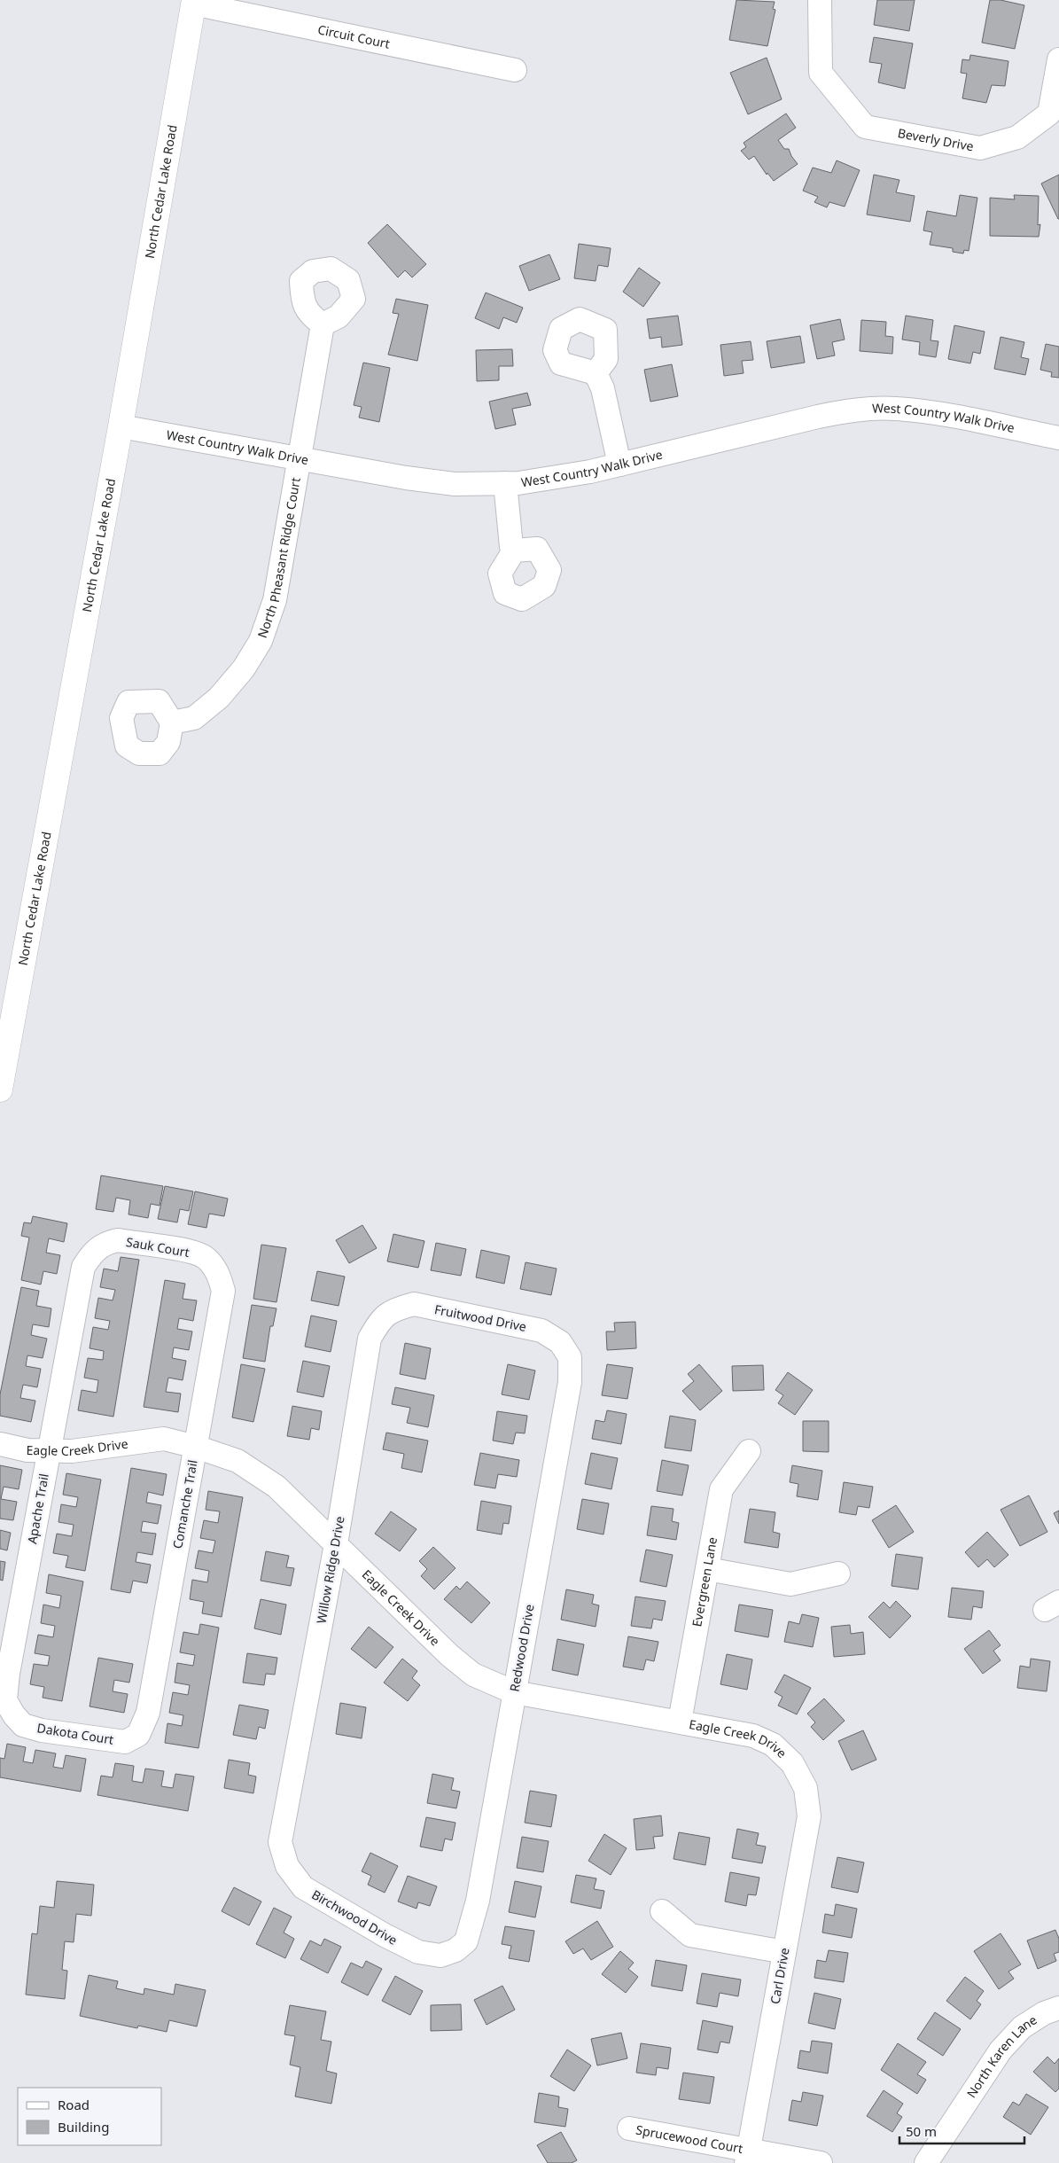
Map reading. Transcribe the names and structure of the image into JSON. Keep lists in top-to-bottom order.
{
  "streets": {
    "main road": ["North Cedar Lake Road"],
    "street": [
      "Circuit Court",
      "Beverly Drive",
      "West Country Walk Drive",
      "North Pheasant Ridge Court",
      "Sauk Court",
      "Fruitwood Drive",
      "Eagle Creek Drive",
      "Comanche Trail",
      "Apache Trail",
      "Willow Ridge Drive",
      "Evergreen Lane",
      "Redwood Drive",
      "Dakota Court",
      "Birchwood Drive",
      "Carl Drive",
      "North Karen Lane",
      "Sprucewood Court"
    ]
  },
  "crossings": [
    ["Circuit Court", "North Cedar Lake Road"],
    ["North Cedar Lake Road", "West Country Walk Drive"],
    ["West Country Walk Drive", "North Pheasant Ridge Court"],
    ["Sauk Court", "Comanche Trail"],
    ["Sauk Court", "Apache Trail"],
    ["Fruitwood Drive", "Willow Ridge Drive"],
    ["Fruitwood Drive", "Redwood Drive"],
    ["Eagle Creek Drive", "Comanche Trail"],
    ["Eagle Creek Drive", "Apache Trail"],
    ["Eagle Creek Drive", "Willow Ridge Drive"],
    ["Eagle Creek Drive", "Evergreen Lane"],
    ["Eagle Creek Drive", "Redwood Drive"],
    ["Eagle Creek Drive", "Carl Drive"],
    ["Comanche Trail", "Dakota Court"],
    ["Apache Trail", "Dakota Court"],
    ["Willow Ridge Drive", "Birchwood Drive"],
    ["Redwood Drive", "Birchwood Drive"],
    ["Carl Drive", "Sprucewood Court"]
  ],
  "legend": ["Road", "Building"],
  "scale_bar": "50 m"
}
